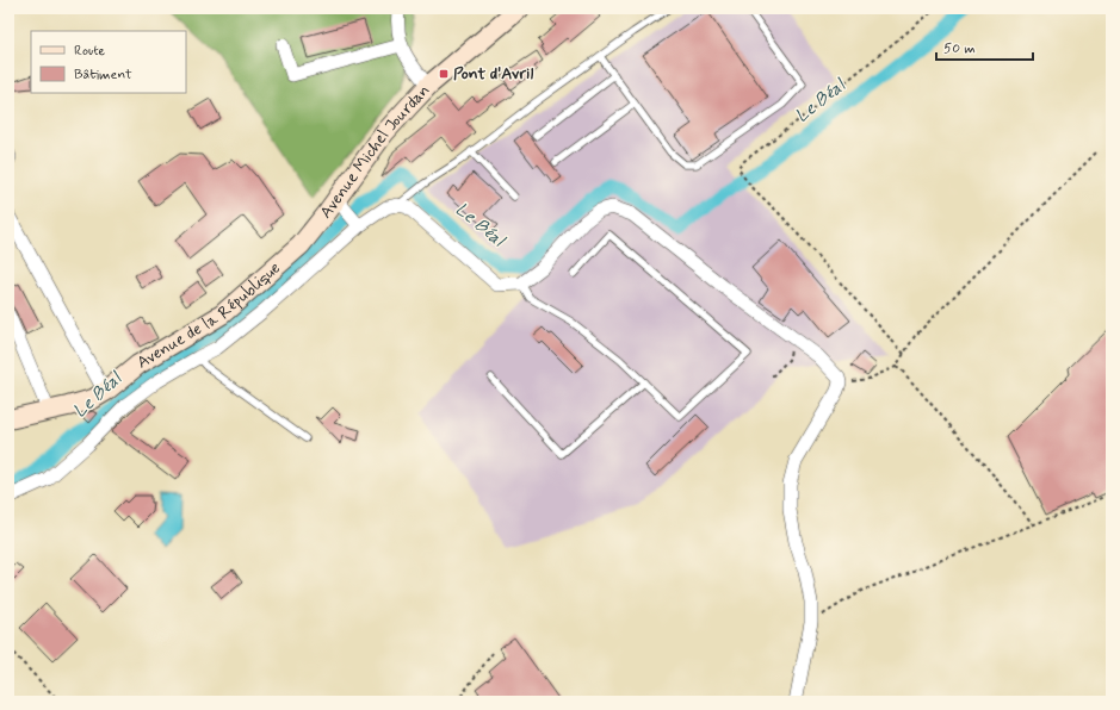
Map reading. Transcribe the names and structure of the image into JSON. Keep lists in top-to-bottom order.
{
  "streets": {
    "main road": ["Avenue Michel Jourdan", "Avenue de la République"]
  },
  "crossings": [
    ["Avenue Michel Jourdan", "Avenue de la République"]
  ],
  "water": ["Le Béal"],
  "places": {
    "transit": ["Pont d'Avril"]
  },
  "legend": ["Route", "Bâtiment"],
  "scale_bar": "50 m"
}
